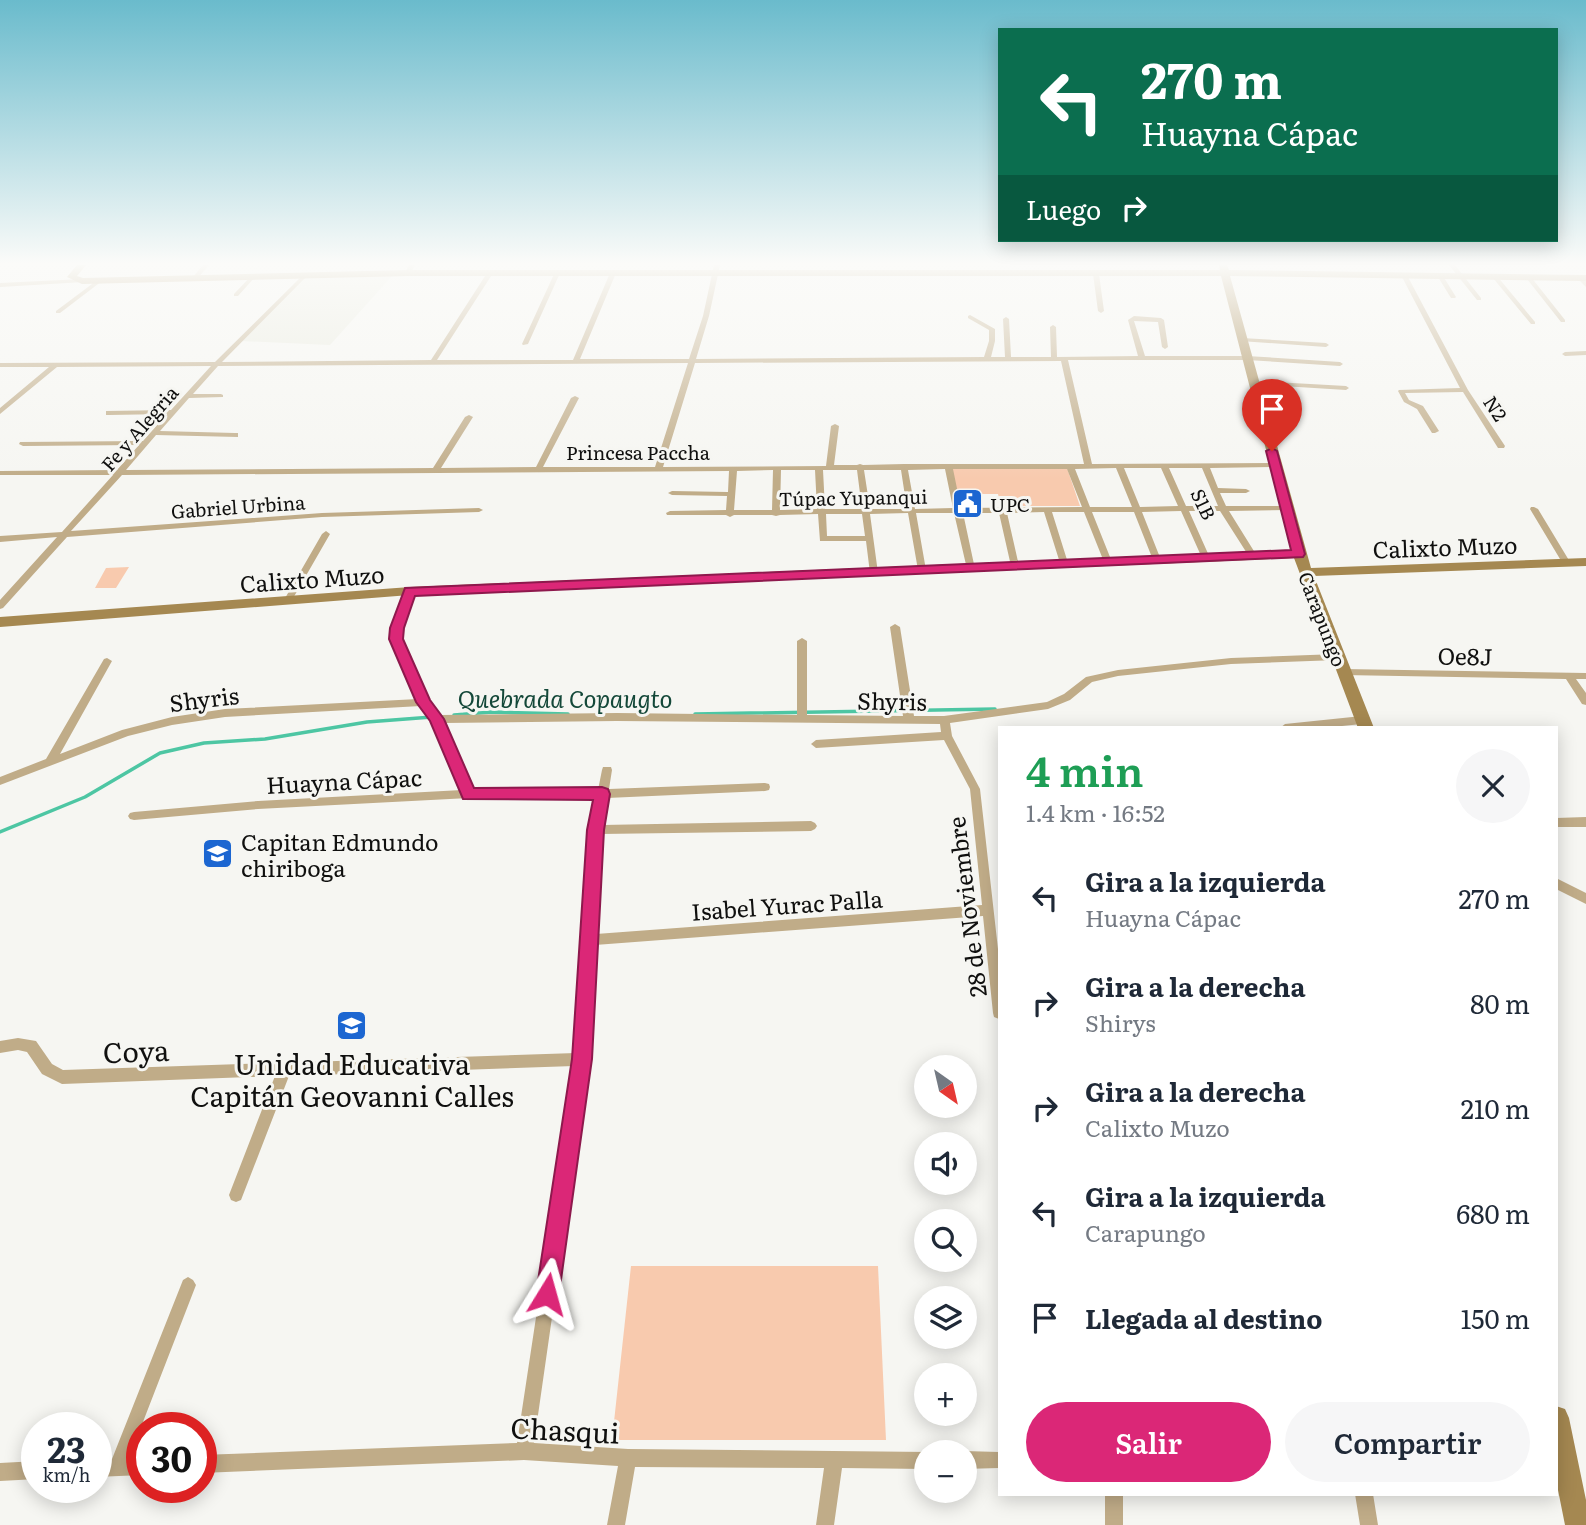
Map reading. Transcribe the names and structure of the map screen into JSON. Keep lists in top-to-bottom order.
{
  "streets": {
    "street": [
      "N2",
      "Fe y Alegria",
      "Princesa Paccha",
      "Túpac Yupanqui",
      "S1B",
      "Gabriel Urbina",
      "Calixto Muzo",
      "Carapungo",
      "Oe8J",
      "Shyris",
      "Huayna Cápac",
      "Isabel Yurac Palla",
      "28 de Noviembre",
      "Coya",
      "Chasqui"
    ]
  },
  "crossings": [
    ["Fe y Alegria", "Princesa Paccha"],
    ["Fe y Alegria", "Gabriel Urbina"],
    ["Princesa Paccha", "S1B"],
    ["Princesa Paccha", "Carapungo"],
    ["Túpac Yupanqui", "S1B"],
    ["Túpac Yupanqui", "Carapungo"],
    ["S1B", "Calixto Muzo"],
    ["Calixto Muzo", "Carapungo"],
    ["Carapungo", "Oe8J"],
    ["Carapungo", "Shyris"],
    ["Shyris", "28 de Noviembre"],
    ["Isabel Yurac Palla", "28 de Noviembre"]
  ],
  "water": ["Quebrada Copaugto"],
  "places": {
    "public building": ["UPC"],
    "school or university": ["Capitan Edmundo chiriboga", "Unidad Educativa Capitán Geovanni Calles"]
  },
  "north": "bottom right",
  "page": {
    "turn": ["270 m", "Huayna Cápac"],
    "then": "Luego",
    "heading": ["4 min", "1.4 km · 16:52"],
    "list": [
      {
        "name": "Gira a la izquierda",
        "note": "Huayna Cápac",
        "value": "270 m"
      },
      {
        "name": "Gira a la derecha",
        "note": "Shirys",
        "value": "80 m"
      },
      {
        "name": "Gira a la derecha",
        "note": "Calixto Muzo",
        "value": "210 m"
      },
      {
        "name": "Gira a la izquierda",
        "note": "Carapungo",
        "value": "680 m"
      },
      {
        "name": "Llegada al destino",
        "value": "150 m"
      }
    ],
    "map_buttons": ["+", "−"],
    "buttons": ["Salir", "Compartir"],
    "speed": "23 km/h",
    "limit": "30"
  }
}
